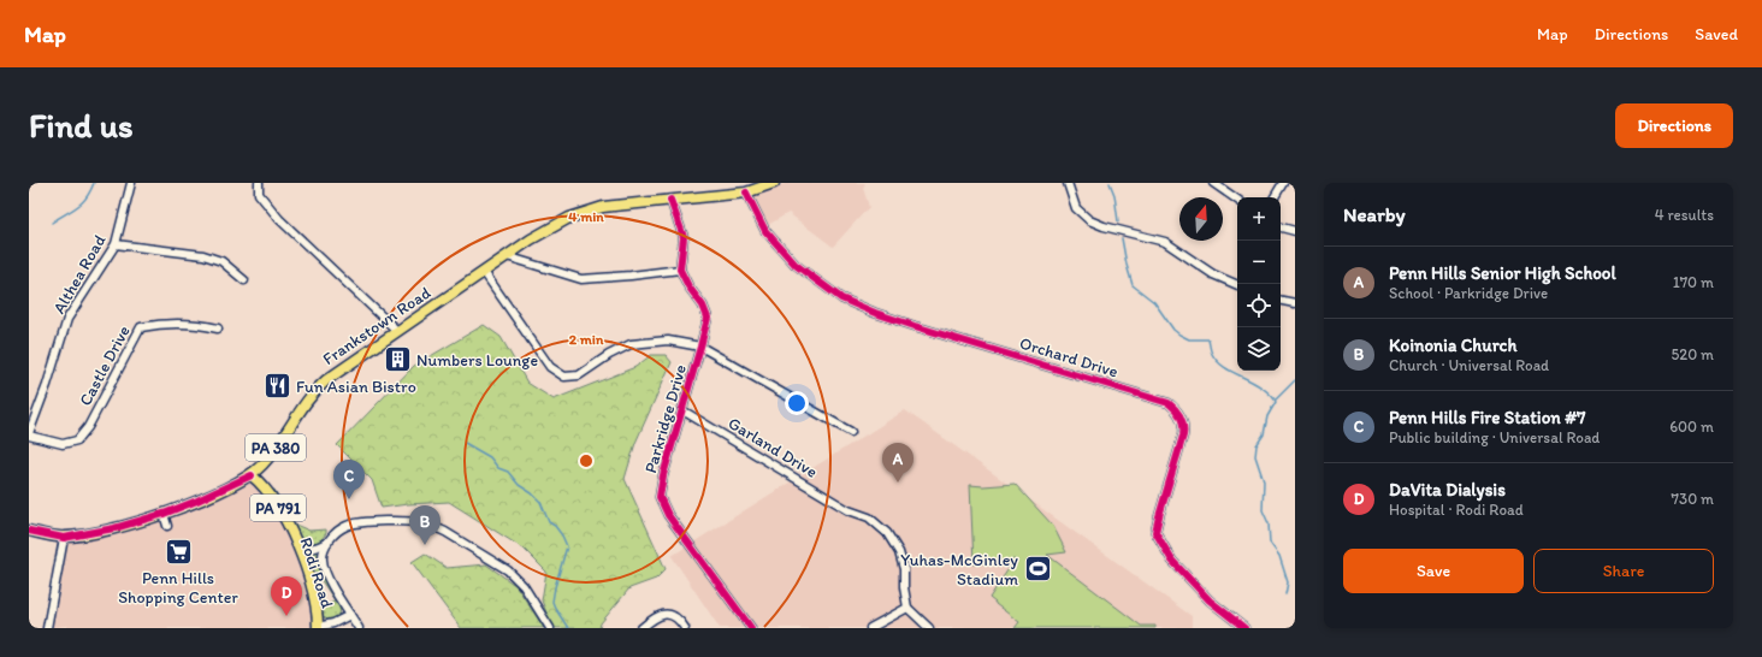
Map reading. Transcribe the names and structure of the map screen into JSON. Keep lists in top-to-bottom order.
{
  "streets": {
    "main road": [
      "Frankstown Road",
      "PA 380",
      "PA 791",
      "Rodi Road"
    ],
    "street": [
      "Althea Road",
      "Orchard Drive",
      "Castle Drive",
      "Parkridge Drive",
      "Garland Drive"
    ]
  },
  "crossings": [
    ["Althea Road", "Castle Drive"],
    ["Frankstown Road", "Orchard Drive"],
    ["Frankstown Road", "Rodi Road"],
    ["Parkridge Drive", "Garland Drive"]
  ],
  "places": {
    "building": ["Numbers Lounge"],
    "restaurant": ["Fun Asian Bistro"],
    "supermarket": ["Penn Hills Shopping Center"],
    "sports": ["Yuhas-McGinley Stadium"]
  },
  "north": "top",
  "page": {
    "header": "Map",
    "nav": ["Map", "Directions", "Saved"],
    "buttons": [
      "Directions",
      ["Save", "Share"]
    ],
    "title": "Find us",
    "heading": ["Nearby", "4 results"],
    "map_buttons": ["+", "−"],
    "list": [
      {
        "mark": "A",
        "name": "Penn Hills Senior High School",
        "note": "School · Parkridge Drive",
        "value": "170 m"
      },
      {
        "mark": "B",
        "name": "Koinonia Church",
        "note": "Church · Universal Road",
        "value": "520 m"
      },
      {
        "mark": "C",
        "name": "Penn Hills Fire Station #7",
        "note": "Public building · Universal Road",
        "value": "600 m"
      },
      {
        "mark": "D",
        "name": "DaVita Dialysis",
        "note": "Hospital · Rodi Road",
        "value": "730 m"
      }
    ],
    "pins": [
      "A",
      "C",
      "B",
      "D"
    ]
  },
  "rings": ["4 min", "2 min"]
}
